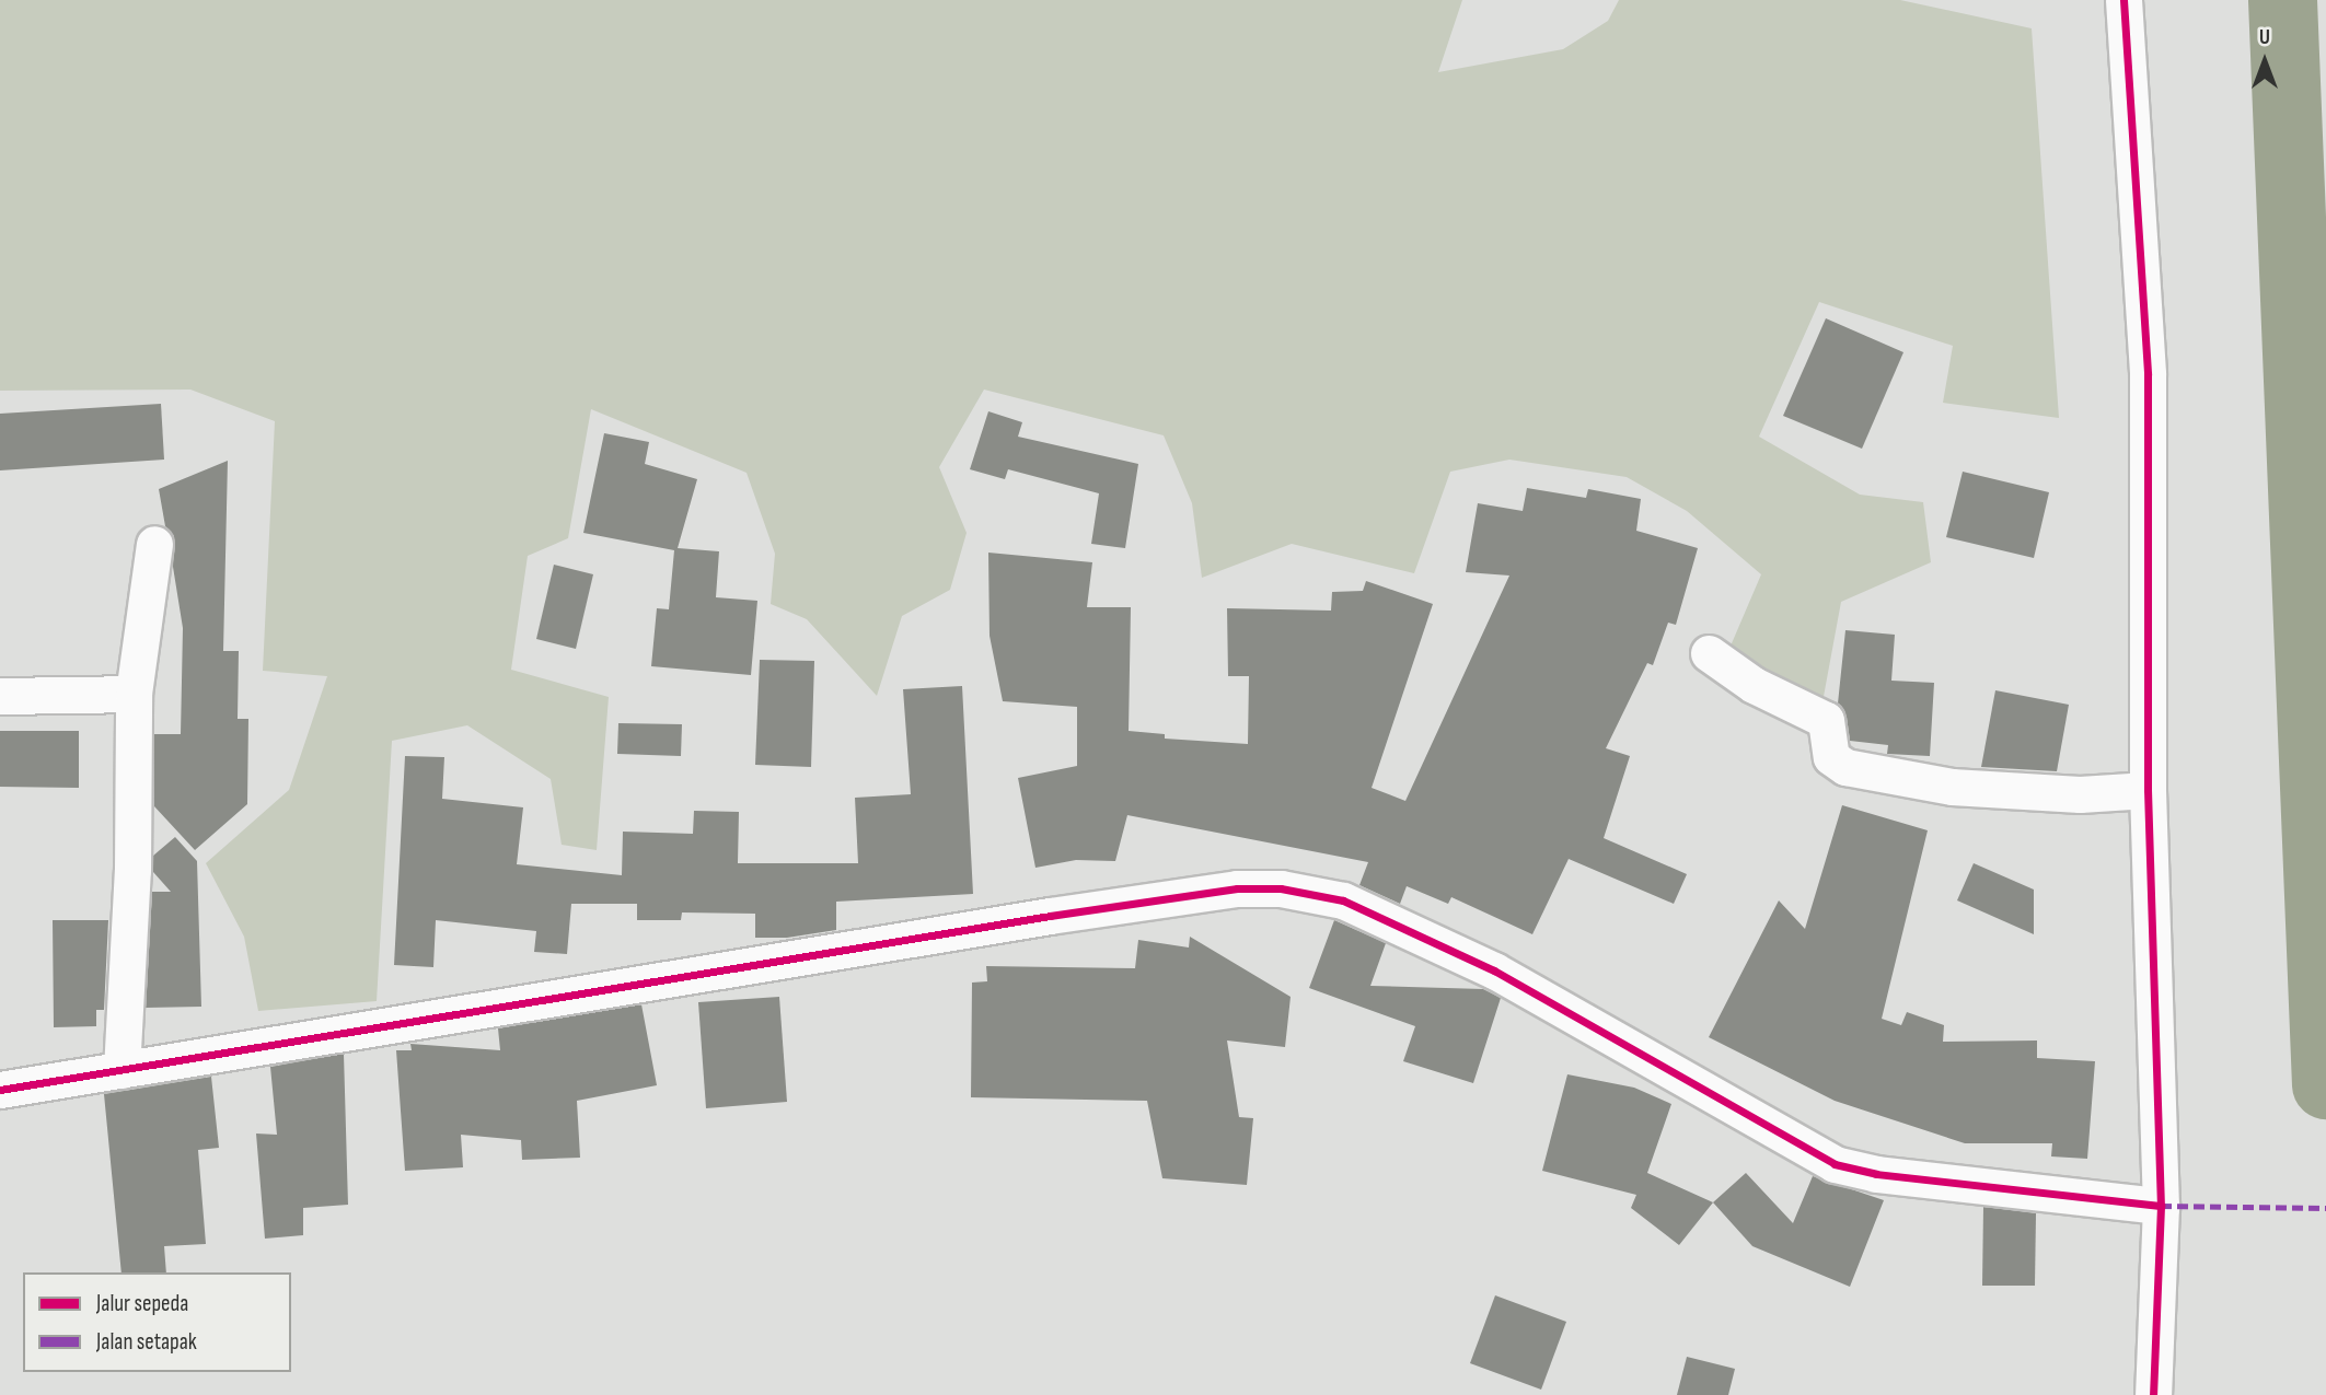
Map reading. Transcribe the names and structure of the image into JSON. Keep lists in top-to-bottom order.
{
  "legend": ["Jalur sepeda", "Jalan setapak"],
  "north": "top"
}
